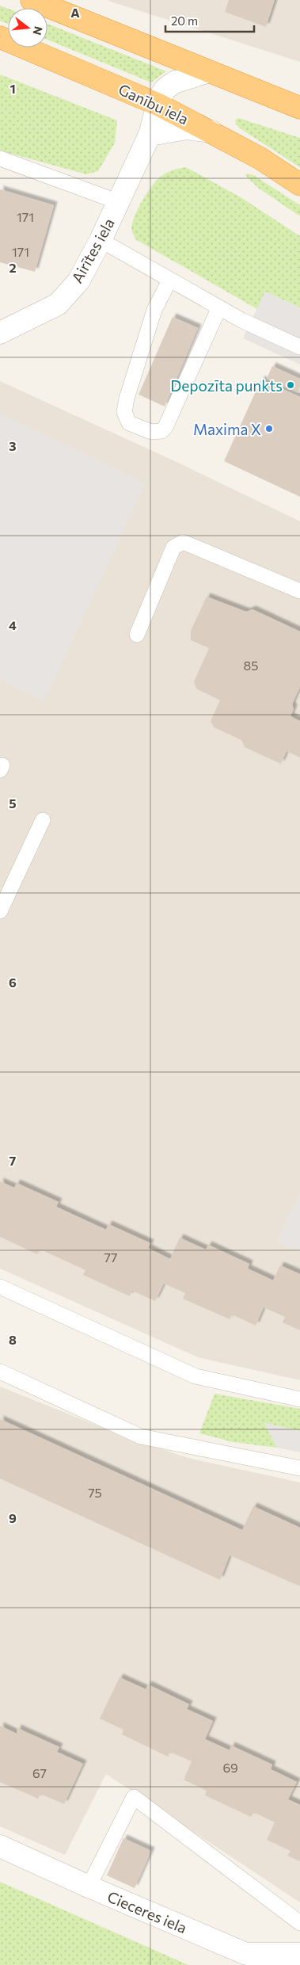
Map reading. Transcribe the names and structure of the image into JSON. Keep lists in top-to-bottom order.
{
  "streets": {
    "highway": ["Ganību iela"],
    "street": ["Airītes iela", "Cieceres iela"]
  },
  "crossings": [
    ["Ganību iela", "Airītes iela"]
  ],
  "places": ["Depozīta punkts", "Maxima X"],
  "house_numbers": [
    "171",
    "171",
    "85",
    "77",
    "75",
    "69",
    "67"
  ],
  "scale_bar": "20 m",
  "north": "right",
  "grid": {
    "columns": ["A"],
    "rows": [
      "1",
      "2",
      "3",
      "4",
      "5",
      "6",
      "7",
      "8",
      "9"
    ]
  }
}
